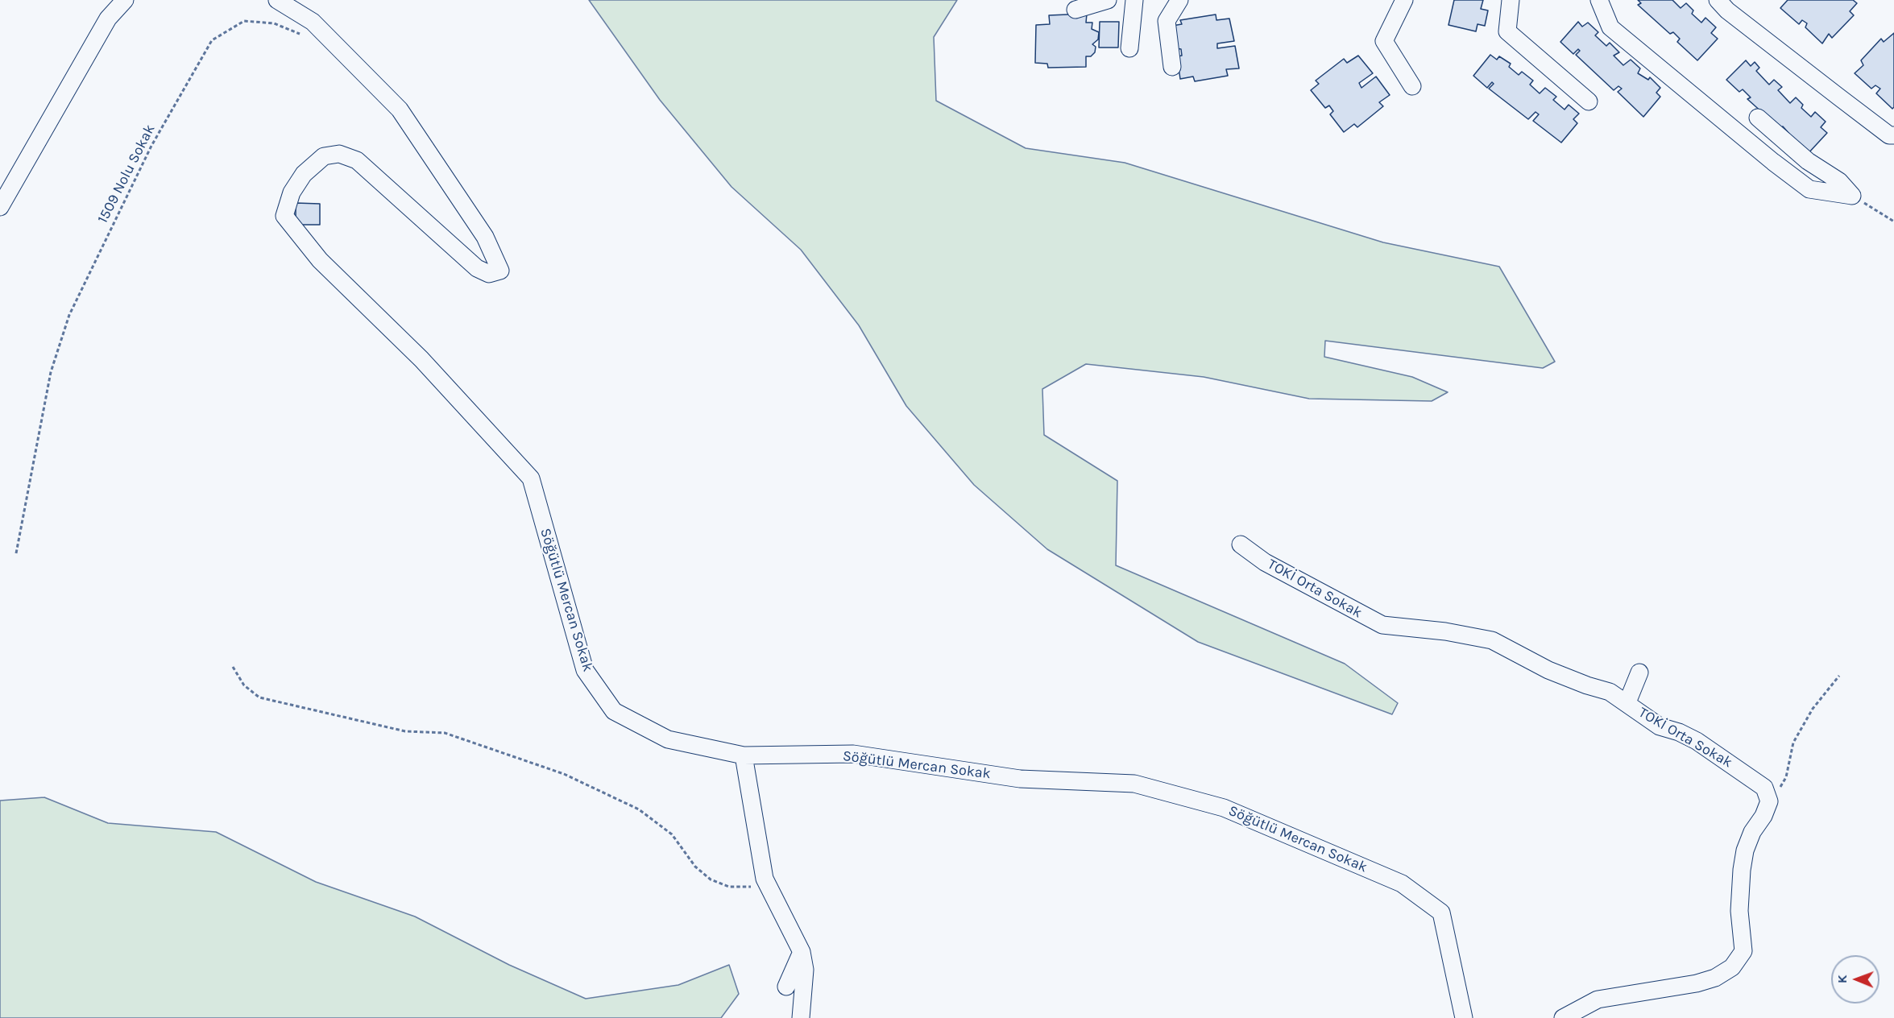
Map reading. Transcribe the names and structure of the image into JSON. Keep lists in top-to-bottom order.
{
  "streets": {
    "street": ["TOKİ Orta Sokak", "Söğütlü Mercan Sokak"],
    "path": ["1509 Nolu Sokak"]
  },
  "north": "left"
}
